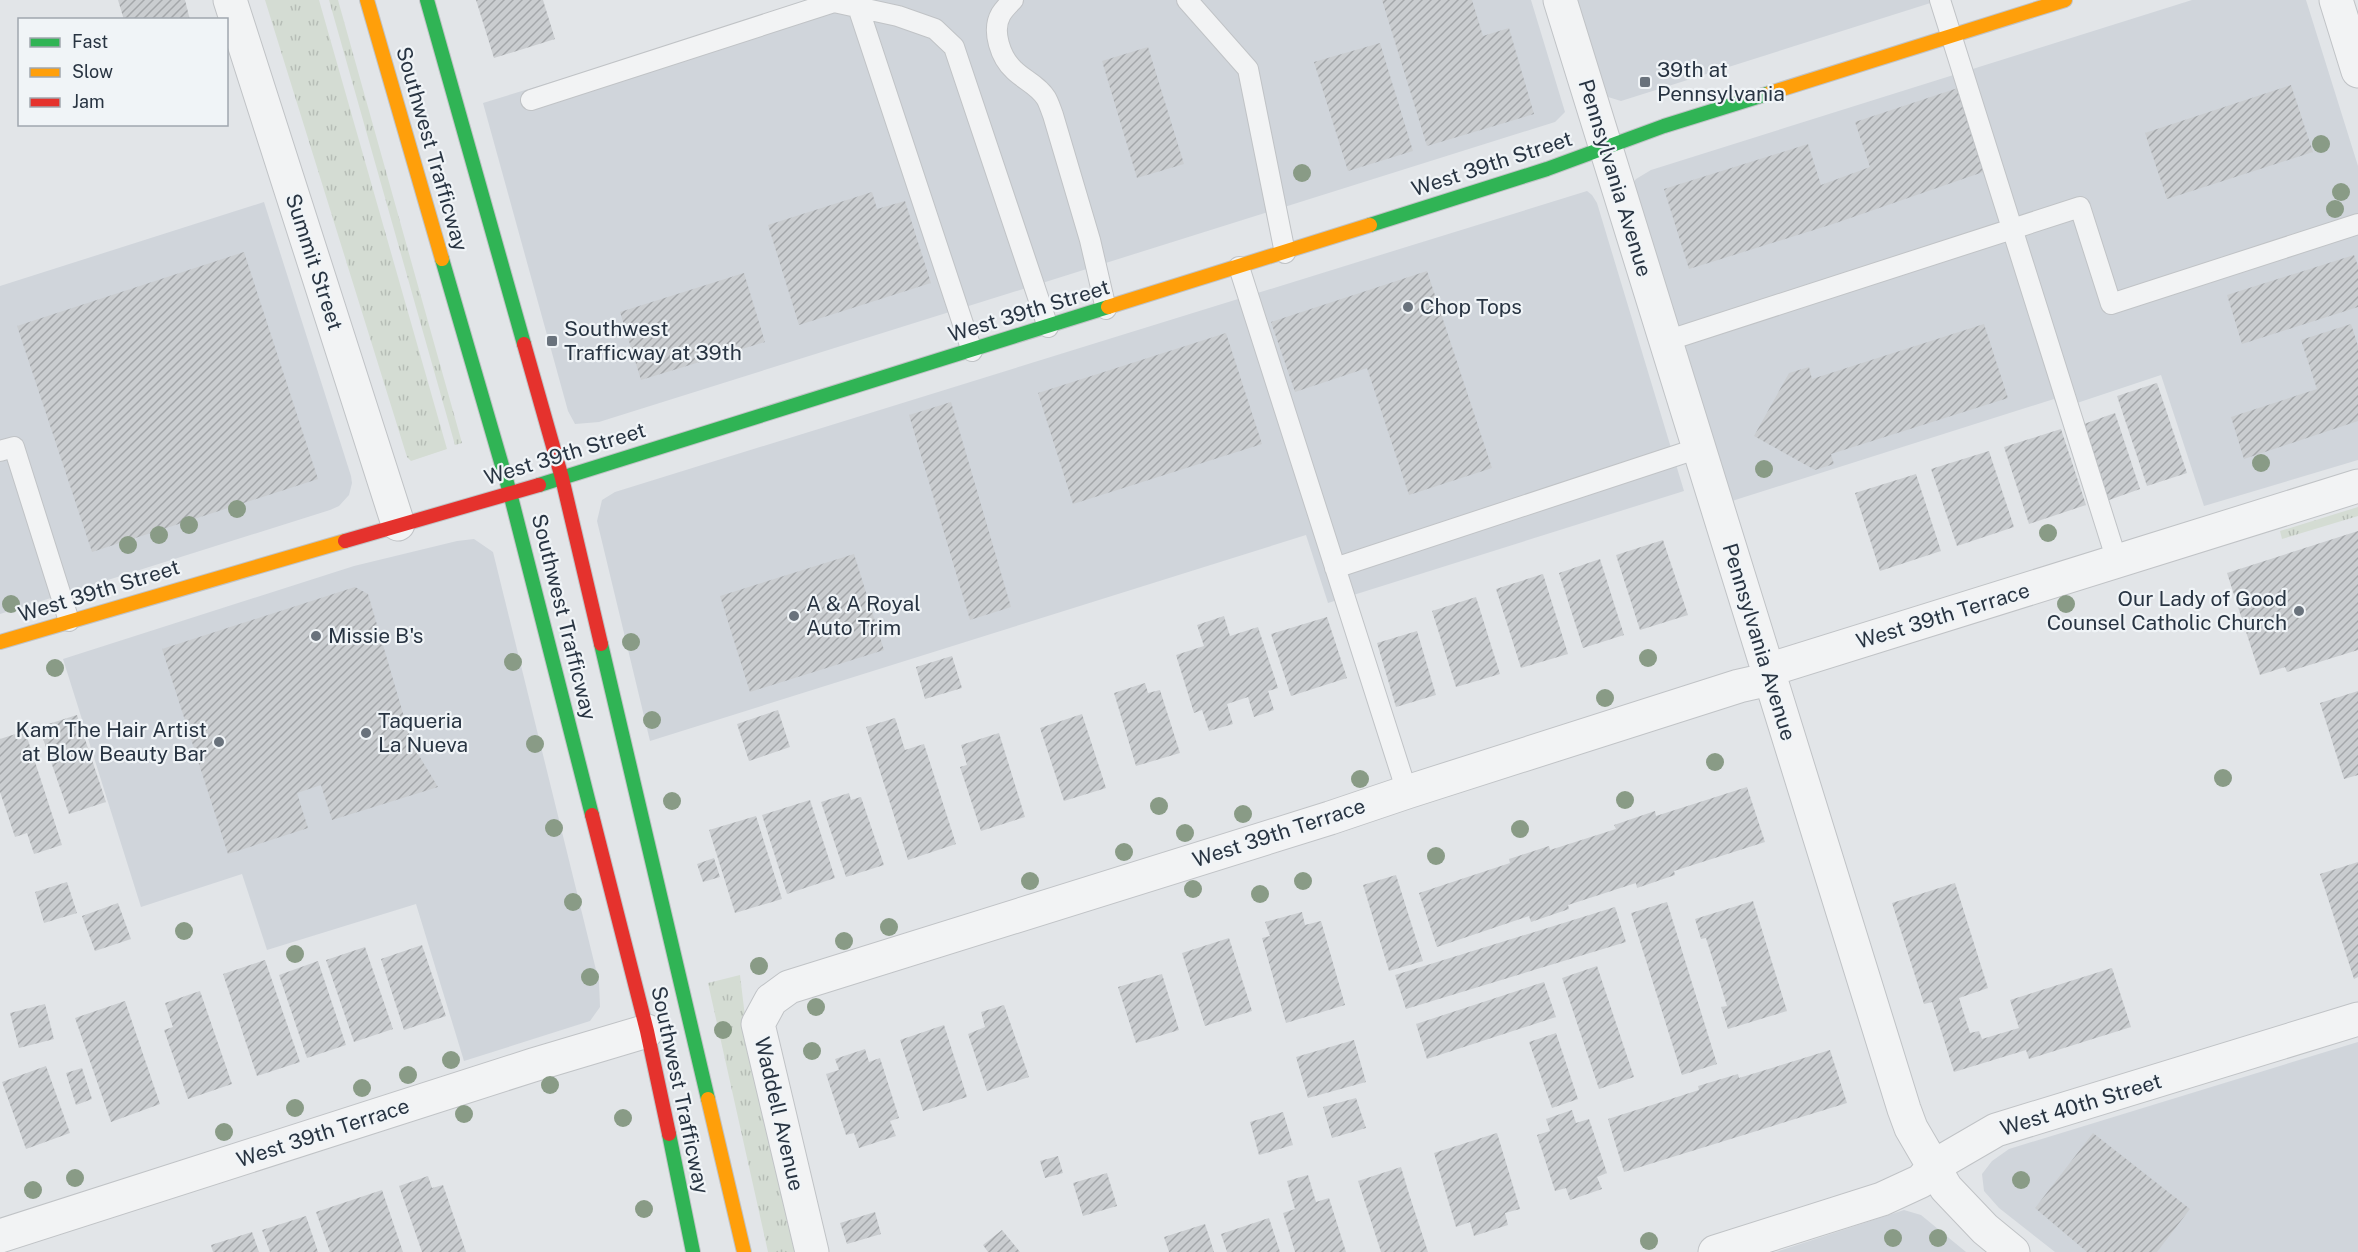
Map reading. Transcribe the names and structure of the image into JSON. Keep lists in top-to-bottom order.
{
  "streets": {
    "main road": ["Southwest Trafficway", "West 39th Street"],
    "street": [
      "Pennsylvania Avenue",
      "Summit Street",
      "West 39th Terrace",
      "West 40th Street",
      "Waddell Avenue"
    ]
  },
  "crossings": [
    ["Southwest Trafficway", "West 39th Street"],
    ["Southwest Trafficway", "West 39th Terrace"],
    ["West 39th Street", "Pennsylvania Avenue"],
    ["West 39th Street", "Summit Street"],
    ["Pennsylvania Avenue", "West 39th Terrace"],
    ["Pennsylvania Avenue", "West 40th Street"],
    ["West 39th Terrace", "Waddell Avenue"]
  ],
  "places": {
    "transit": ["39th at Pennsylvania", "Southwest Trafficway at 39th"],
    "other": [
      "Chop Tops",
      "Our Lady of Good Counsel Catholic Church",
      "A & A Royal Auto Trim",
      "Missie B's",
      "Taqueria La Nueva",
      "Kam The Hair Artist at Blow Beauty Bar"
    ]
  },
  "legend": ["Fast", "Slow", "Jam"]
}
